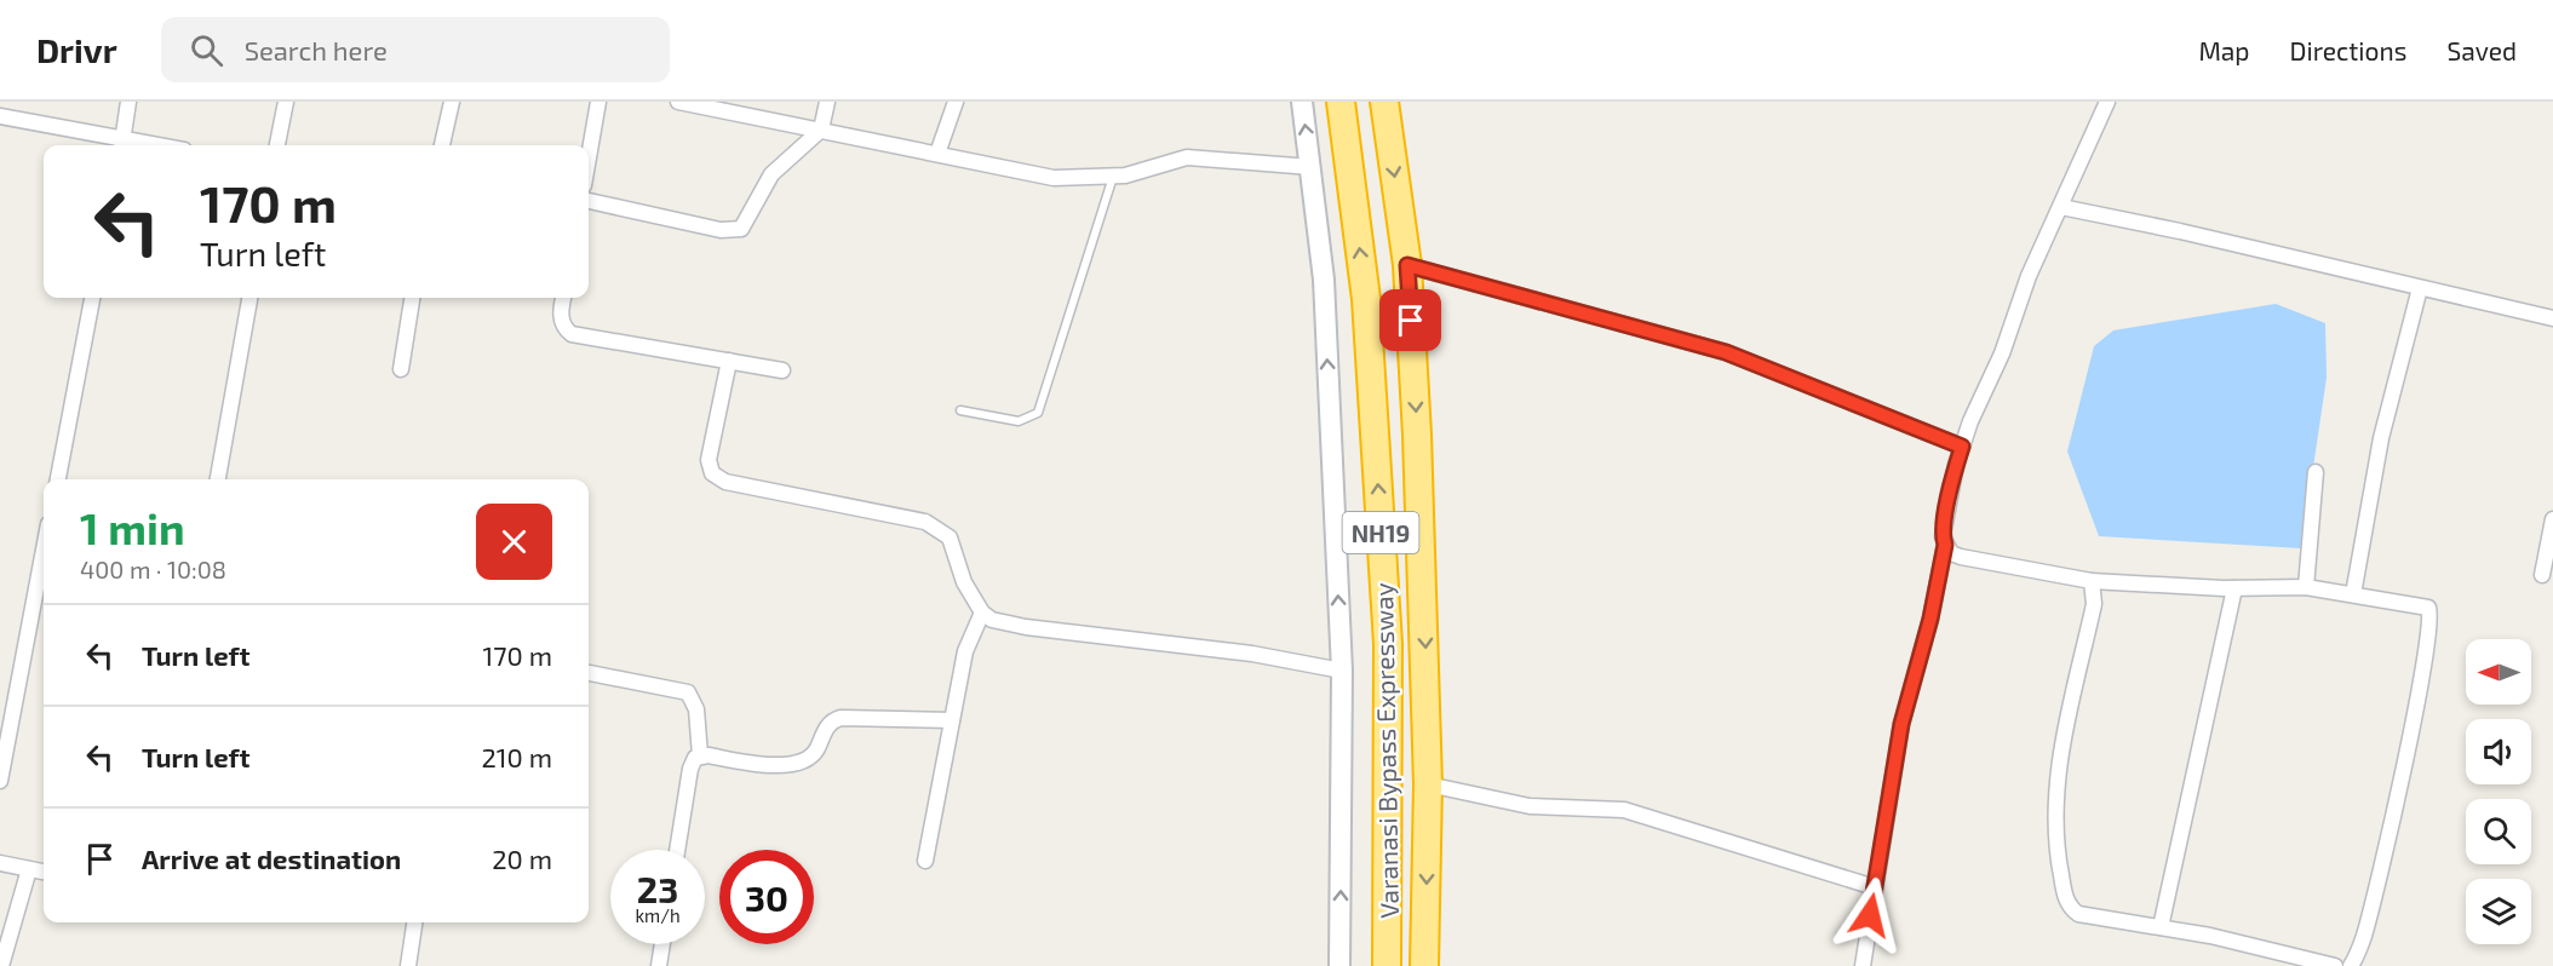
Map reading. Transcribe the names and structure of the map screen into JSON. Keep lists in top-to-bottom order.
{
  "streets": {
    "highway": ["NH19", "Varanasi Bypass Expressway"]
  },
  "north": "left",
  "page": {
    "header": "Drivr",
    "search": "Search here",
    "nav": ["Map", "Directions", "Saved"],
    "turn": ["170 m", "Turn left"],
    "heading": ["1 min", "400 m · 10:08"],
    "list": [
      {
        "name": "Turn left",
        "value": "170 m"
      },
      {
        "name": "Turn left",
        "value": "210 m"
      },
      {
        "name": "Arrive at destination",
        "value": "20 m"
      }
    ],
    "speed": "23 km/h",
    "limit": "30"
  }
}
